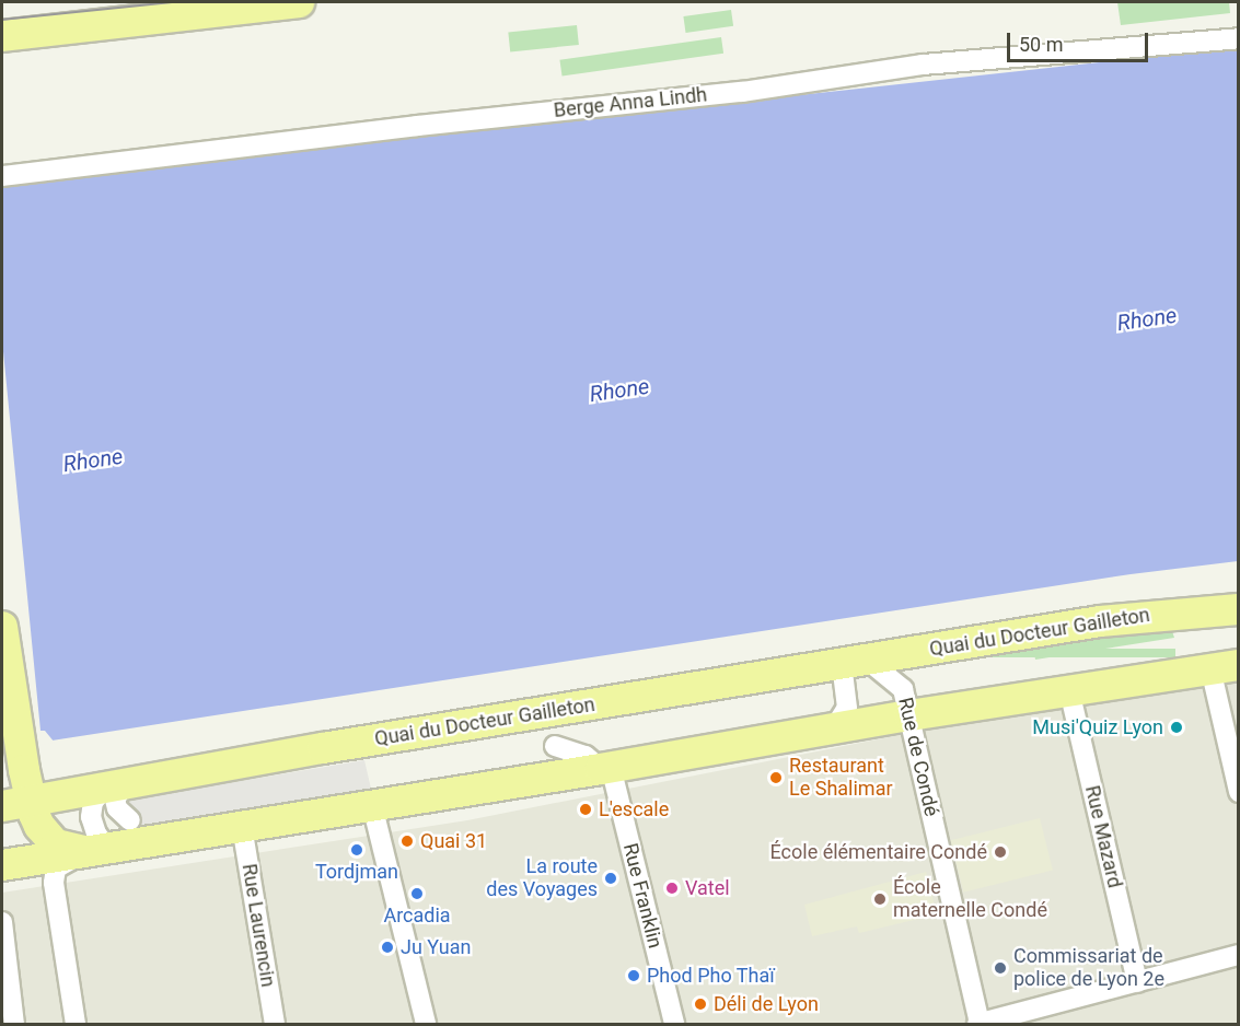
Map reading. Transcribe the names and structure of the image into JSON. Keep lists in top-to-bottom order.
{
  "streets": {
    "main road": ["Quai du Docteur Gailleton"],
    "street": [
      "Berge Anna Lindh",
      "Rue de Condé",
      "Rue Mazard",
      "Rue Franklin",
      "Rue Laurencin"
    ]
  },
  "crossings": [
    ["Quai du Docteur Gailleton", "Rue de Condé"],
    ["Quai du Docteur Gailleton", "Rue Franklin"]
  ],
  "water": ["Rhone"],
  "places": [
    "Musi'Quiz Lyon",
    "Restaurant Le Shalimar",
    "L'escale",
    "Quai 31",
    "Tordjman",
    "École élémentaire Condé",
    "La route des Voyages",
    "Vatel",
    "Arcadia",
    "École maternelle Condé",
    "Ju Yuan",
    "Commissariat de police de Lyon 2e",
    "Phod Pho Thaï",
    "Déli de Lyon"
  ],
  "scale_bar": "50 m"
}
